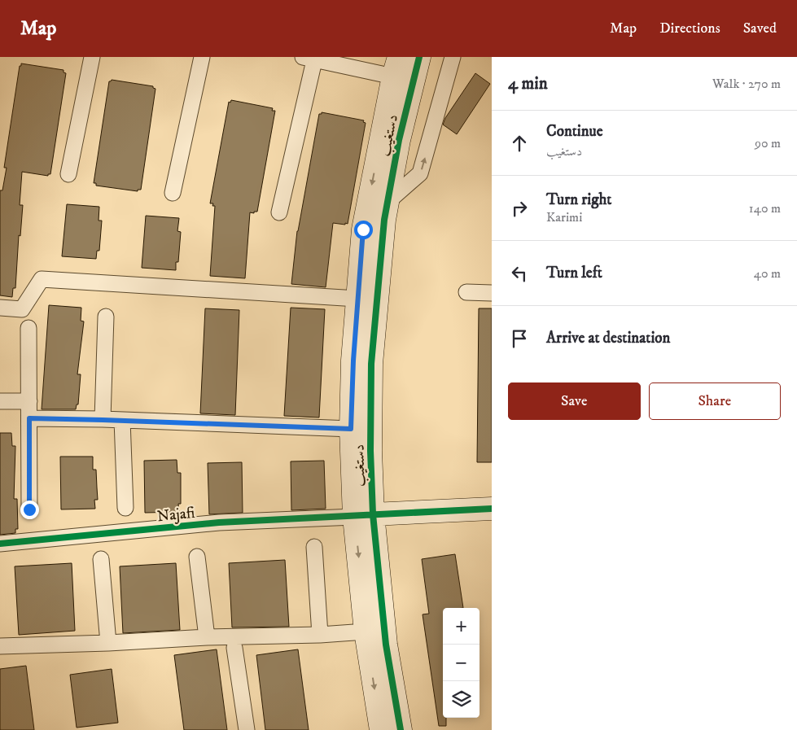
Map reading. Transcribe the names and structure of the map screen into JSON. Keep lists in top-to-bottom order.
{
  "streets": {
    "street": ["دستغیب", "Najafi"]
  },
  "crossings": [
    ["دستغیب", "Najafi"]
  ],
  "page": {
    "header": "Map",
    "nav": ["Map", "Directions", "Saved"],
    "heading": ["4 min", "Walk · 270 m"],
    "list": [
      ["Continue", "دستغیب", "90 m"],
      ["Turn right", "Karimi", "140 m"],
      ["Turn left", "40 m"],
      "Arrive at destination"
    ],
    "buttons": ["Save", "Share"],
    "map_buttons": ["+", "−"]
  }
}
